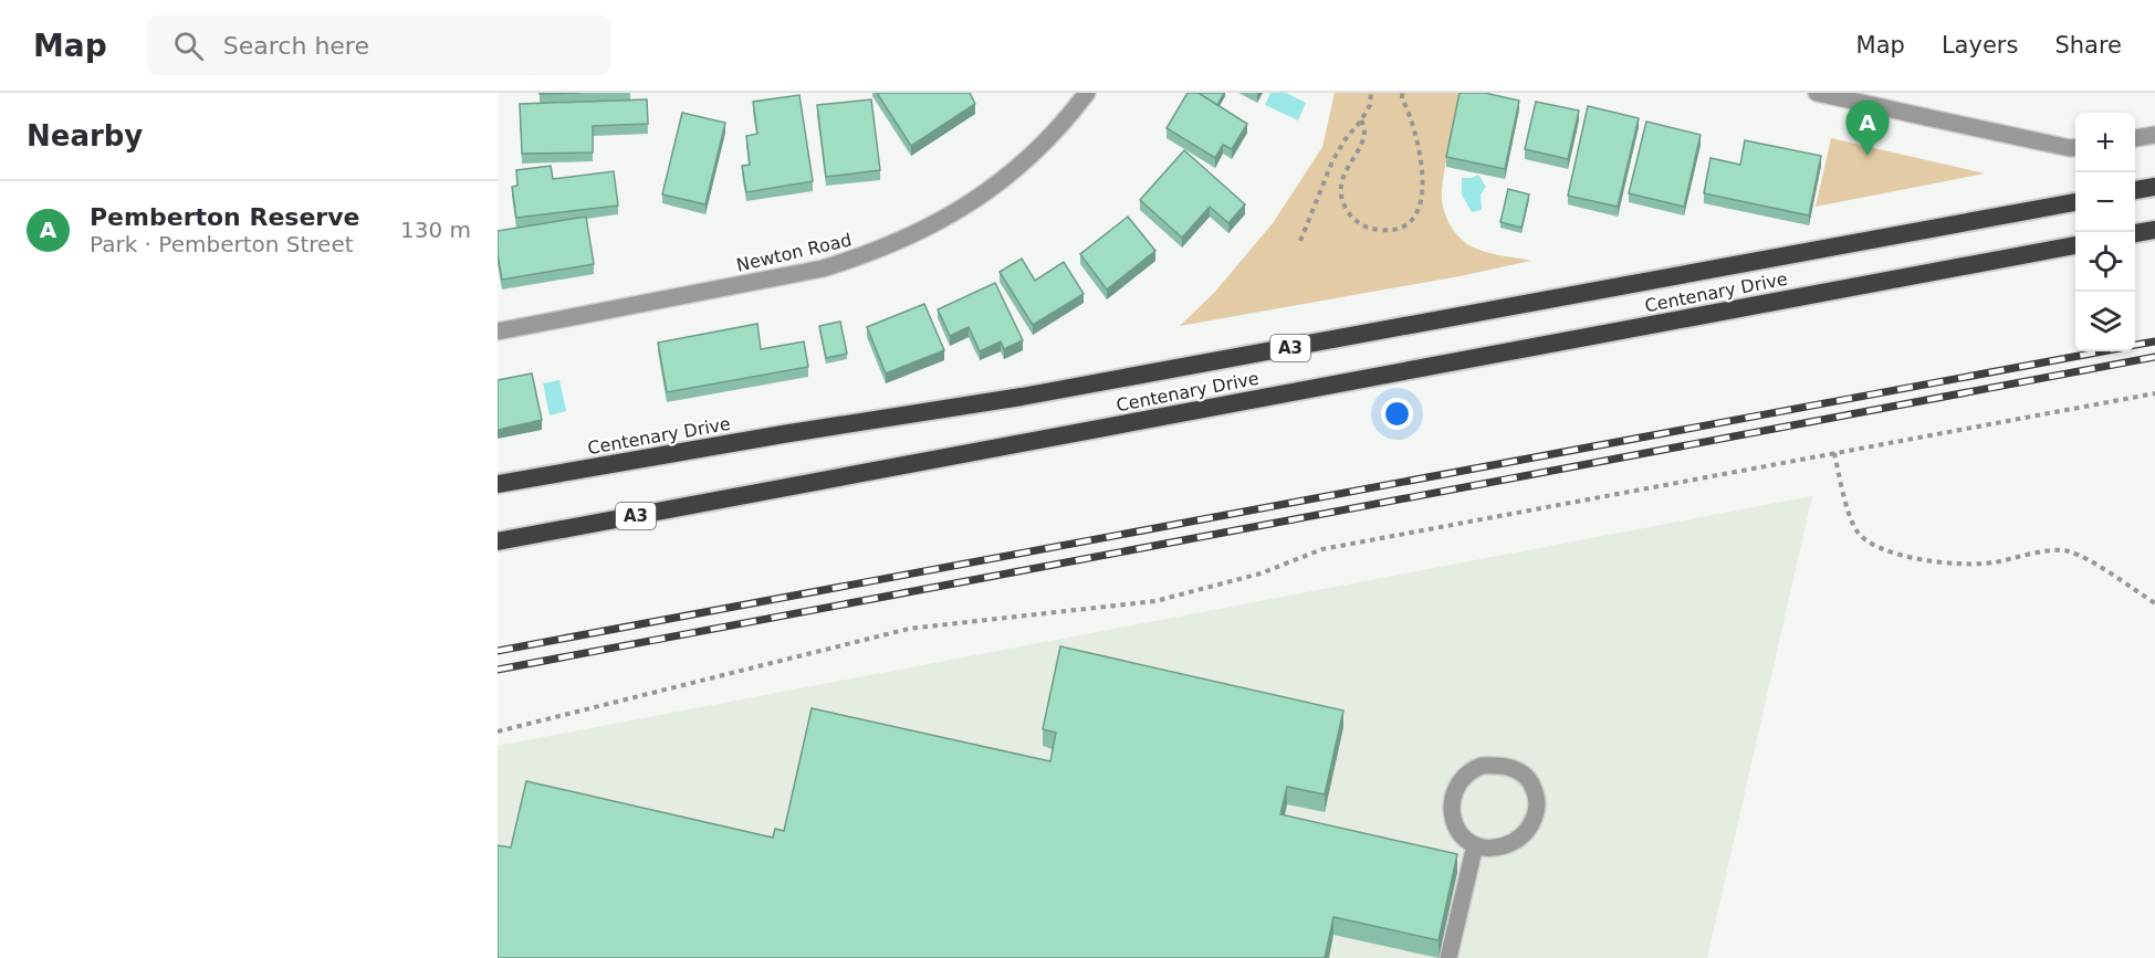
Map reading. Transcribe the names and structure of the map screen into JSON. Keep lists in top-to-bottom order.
{
  "streets": {
    "highway": ["Centenary Drive", "A3"],
    "street": ["Newton Road"]
  },
  "page": {
    "header": "Map",
    "search": "Search here",
    "nav": ["Map", "Layers", "Share"],
    "heading": "Nearby",
    "pins": "A",
    "map_buttons": ["+", "−"],
    "list": [
      {
        "mark": "A",
        "name": "Pemberton Reserve",
        "note": "Park · Pemberton Street",
        "value": "130 m"
      }
    ]
  }
}
